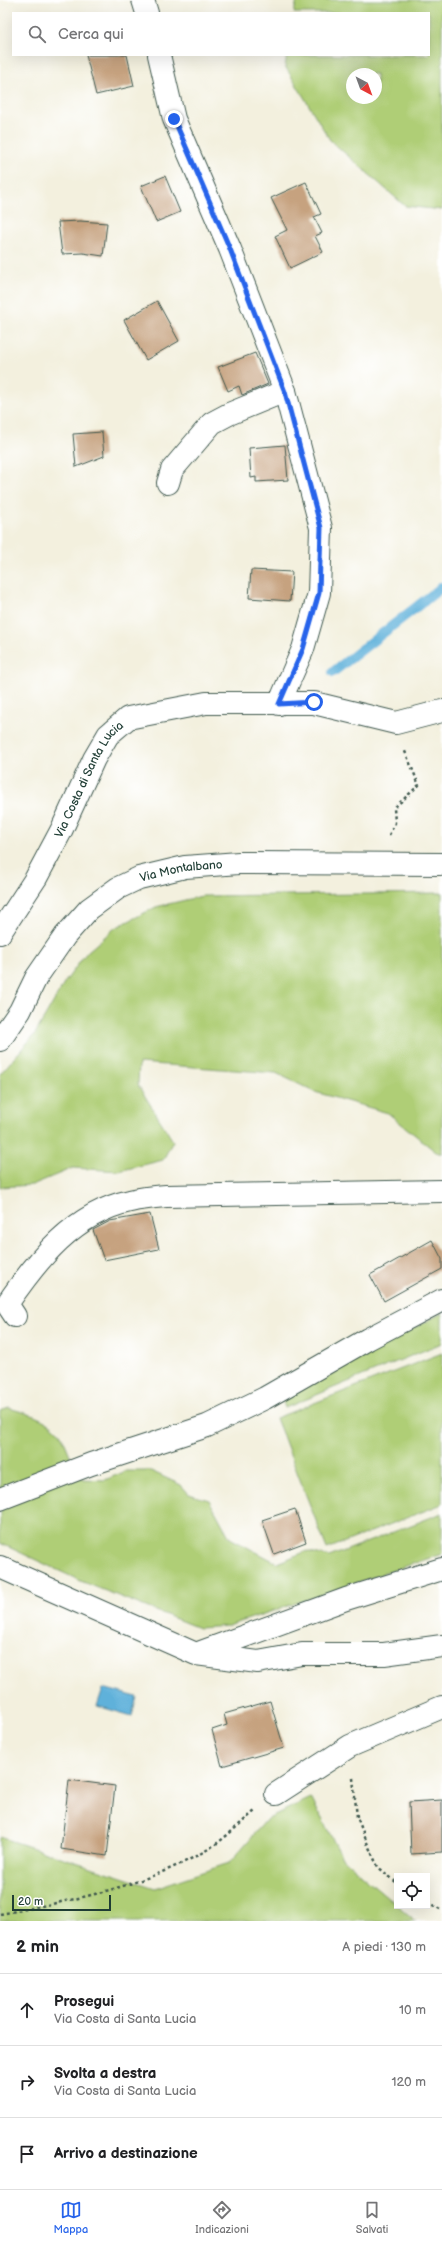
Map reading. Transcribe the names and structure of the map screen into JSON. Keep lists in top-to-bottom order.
{
  "streets": {
    "street": ["Via Costa di Santa Lucia", "Via Montalbano"]
  },
  "scale_bar": "20 m",
  "north": "bottom right",
  "page": {
    "search": "Cerca qui",
    "scale": "20 m",
    "heading": ["2 min", "A piedi · 130 m"],
    "list": [
      ["Prosegui", "Via Costa di Santa Lucia", "10 m"],
      ["Svolta a destra", "Via Costa di Santa Lucia", "120 m"],
      "Arrivo a destinazione"
    ],
    "nav": ["Mappa", "Indicazioni", "Salvati"]
  }
}
